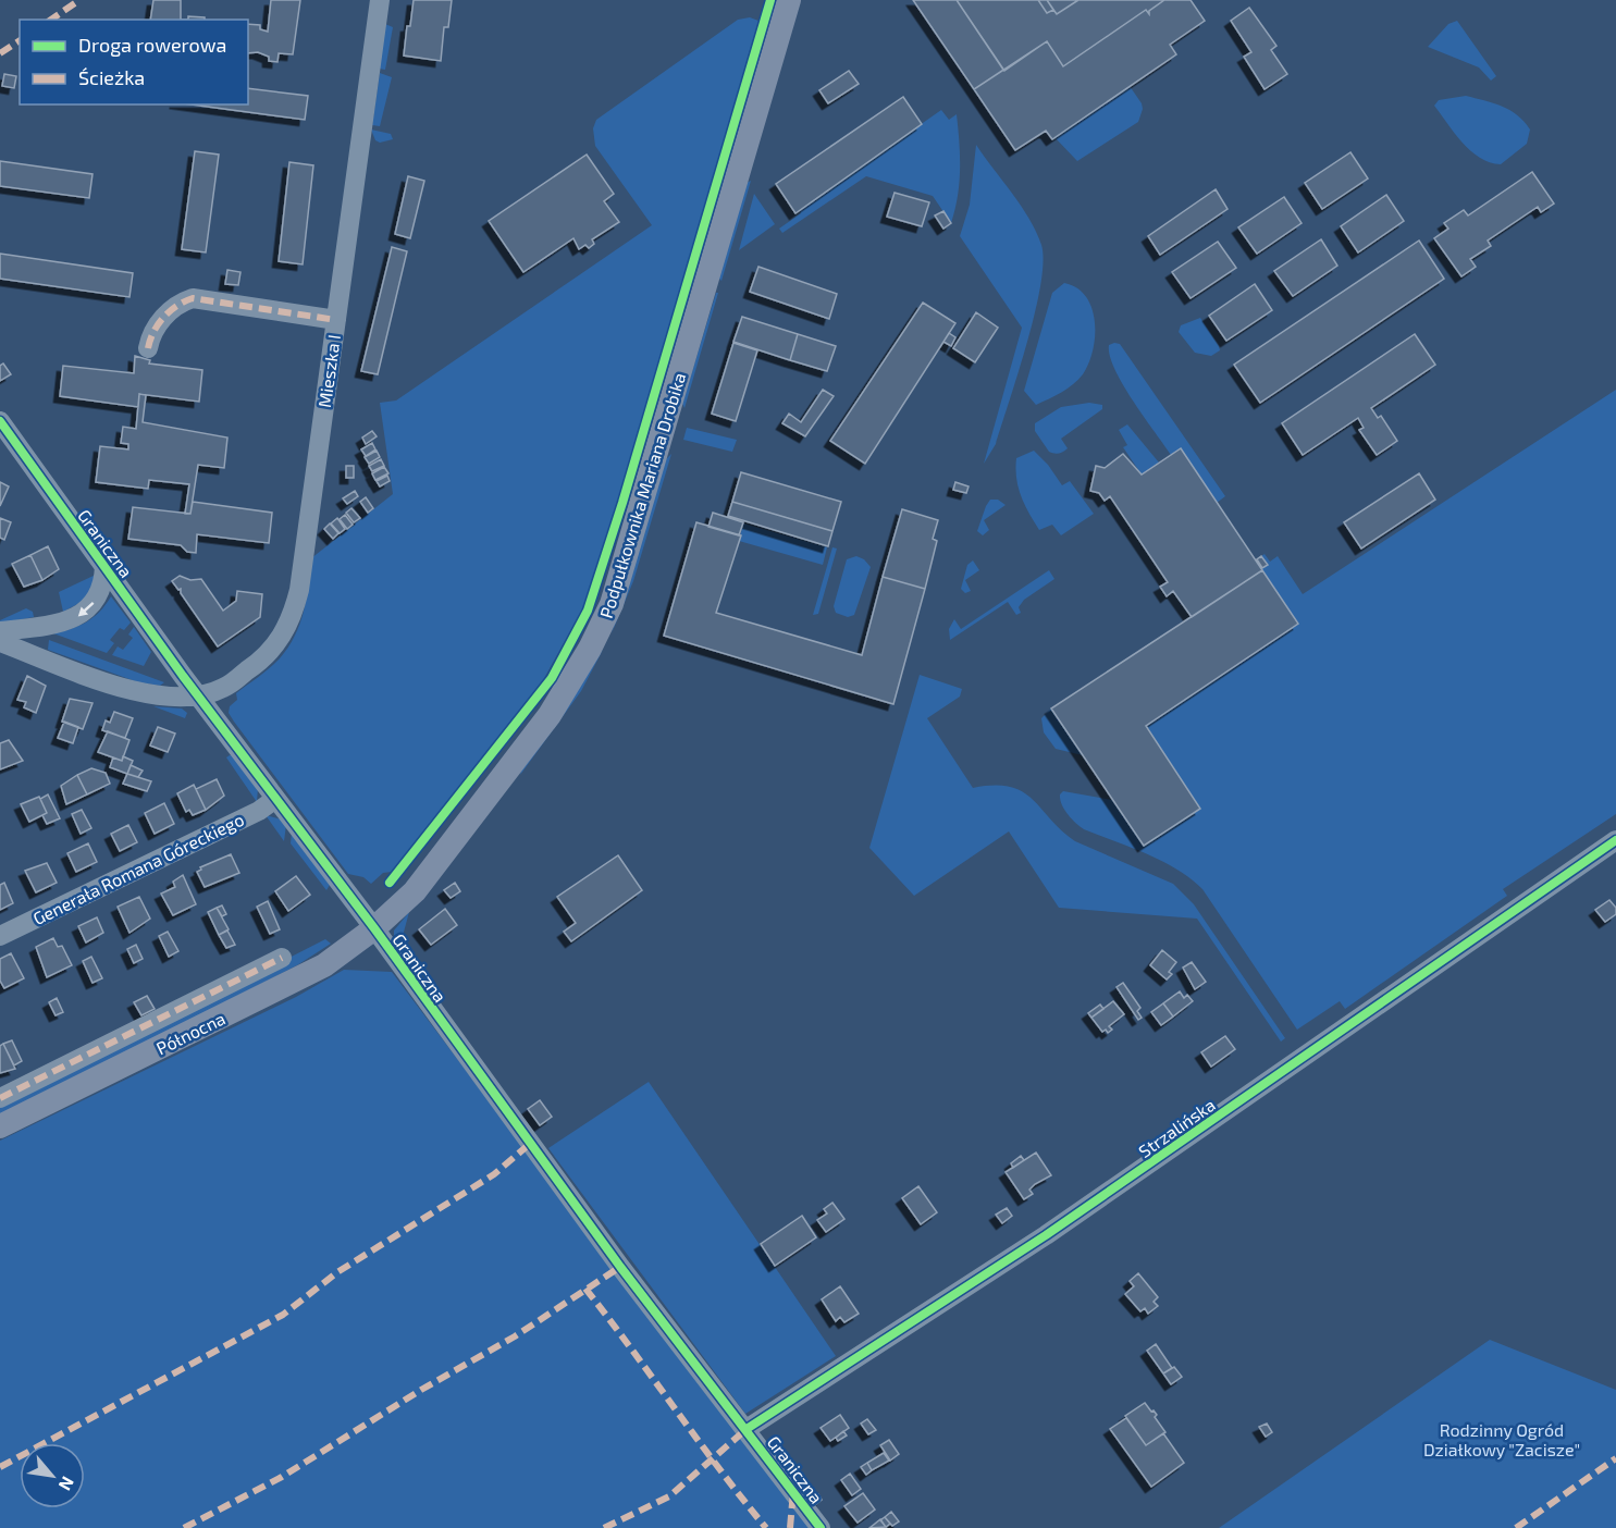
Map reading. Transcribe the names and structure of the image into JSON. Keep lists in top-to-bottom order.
{
  "streets": {
    "main road": ["Podpułkownika Mariana Drobika", "Północna"],
    "street": [
      "Mieszka I",
      "Graniczna",
      "Generała Romana Góreckiego",
      "Strzalińska"
    ]
  },
  "crossings": [
    ["Mieszka I", "Graniczna"],
    ["Podpułkownika Mariana Drobika", "Graniczna"],
    ["Podpułkownika Mariana Drobika", "Północna"],
    ["Graniczna", "Generała Romana Góreckiego"],
    ["Graniczna", "Północna"],
    ["Graniczna", "Strzalińska"]
  ],
  "parks": ["Rodzinny Ogród Działkowy \"Zacisze\""],
  "legend": ["Droga rowerowa", "Ścieżka"],
  "north": "bottom right"
}
